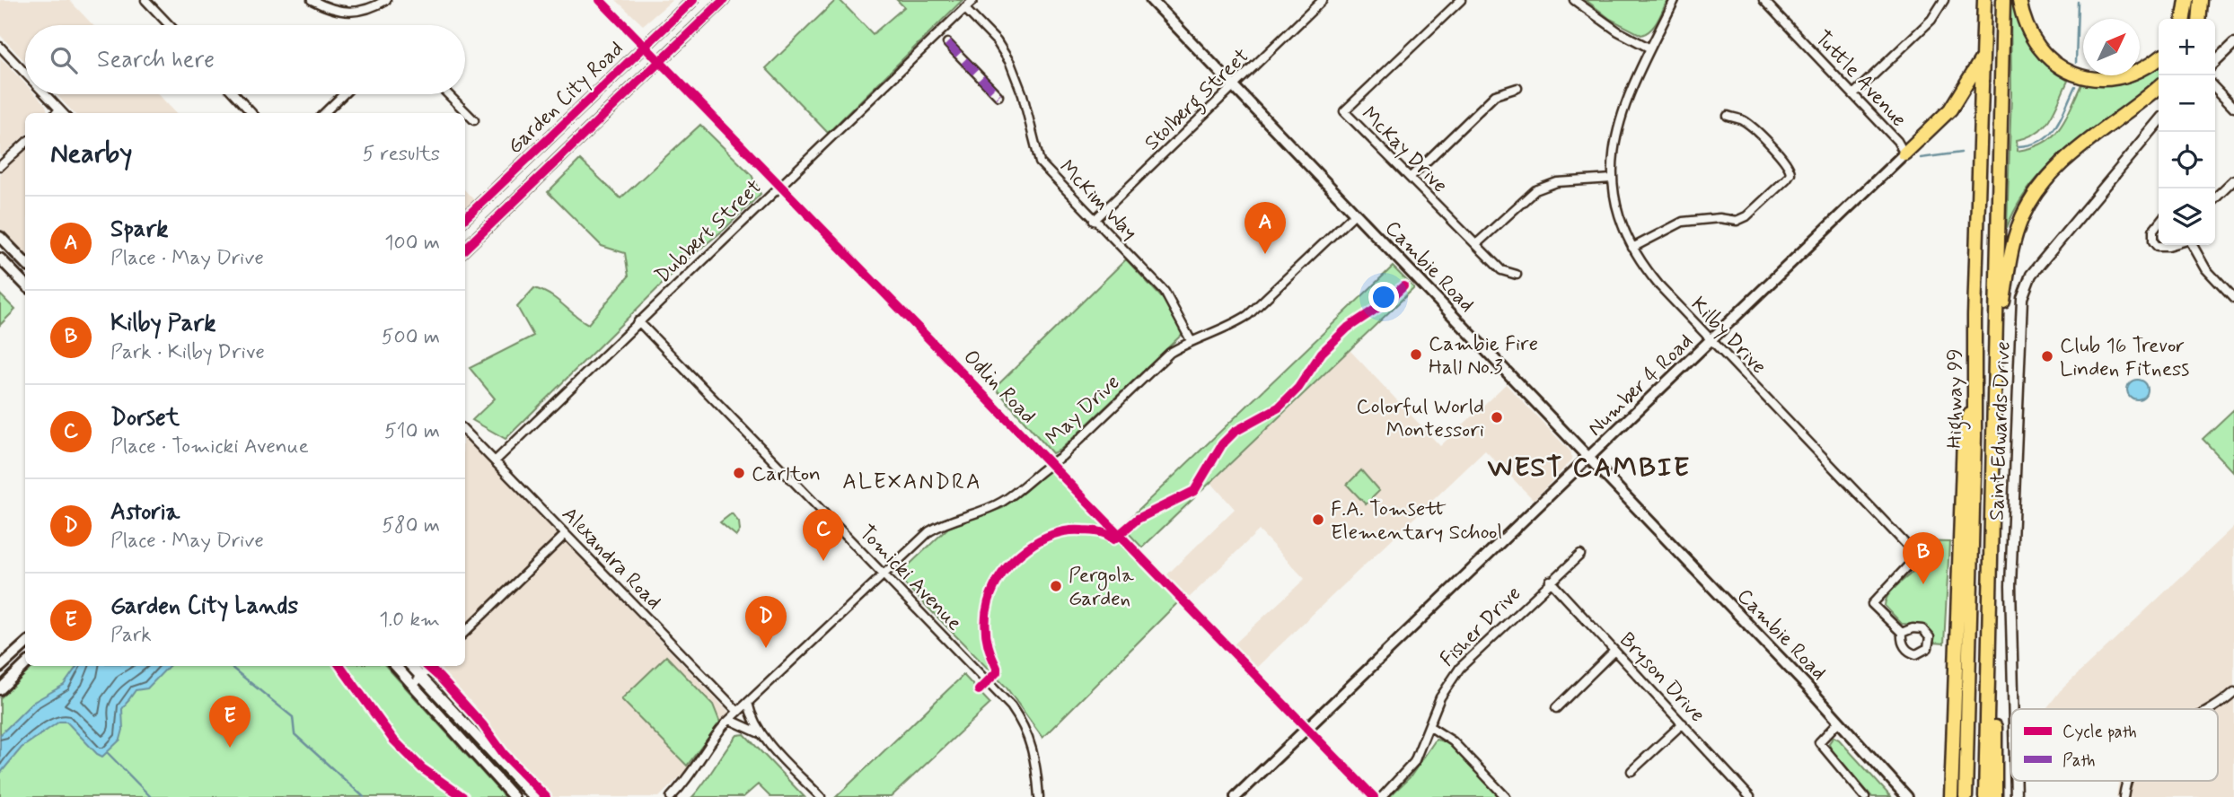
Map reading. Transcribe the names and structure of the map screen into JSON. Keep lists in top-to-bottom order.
{
  "streets": {
    "highway": ["Highway 99"],
    "main road": ["Garden City Road", "Cambie Road", "Number 4 Road"],
    "street": [
      "Tuttle Avenue",
      "Stolberg Street",
      "McKay Drive",
      "McKim Way",
      "Dubbert Street",
      "Kilby Drive",
      "Odlin Road",
      "May Drive",
      "Saint Edwards Drive",
      "Alexandra Road",
      "Tomicki Avenue",
      "Fisher Drive",
      "Bryson Drive"
    ]
  },
  "crossings": [
    ["Tuttle Avenue", "Number 4 Road"],
    ["Garden City Road", "Odlin Road"],
    ["Stolberg Street", "McKim Way"],
    ["Stolberg Street", "Cambie Road"],
    ["McKim Way", "Dubbert Street"],
    ["McKim Way", "May Drive"],
    ["Dubbert Street", "Odlin Road"],
    ["Dubbert Street", "Alexandra Road"],
    ["Dubbert Street", "Tomicki Avenue"],
    ["Cambie Road", "Number 4 Road"],
    ["Cambie Road", "May Drive"],
    ["Kilby Drive", "Number 4 Road"],
    ["Number 4 Road", "Odlin Road"],
    ["Odlin Road", "May Drive"],
    ["May Drive", "Alexandra Road"],
    ["May Drive", "Tomicki Avenue"],
    ["Fisher Drive", "Bryson Drive"]
  ],
  "districts": ["WEST CAMBIE", "ALEXANDRA"],
  "places": [
    "Cambie Fire Hall No.3",
    "Club 16 Trevor Linden Fitness",
    "Colorful World Montessori",
    "Carlton",
    "F.A. Tomsett Elementary School",
    "Pergola Garden"
  ],
  "legend": ["Cycle path", "Path"],
  "north": "top right",
  "page": {
    "map_buttons": ["+", "−"],
    "search": "Search here",
    "heading": ["Nearby", "5 results"],
    "list": [
      {
        "mark": "A",
        "name": "Spark",
        "note": "Place · May Drive",
        "value": "100 m"
      },
      {
        "mark": "B",
        "name": "Kilby Park",
        "note": "Park · Kilby Drive",
        "value": "500 m"
      },
      {
        "mark": "C",
        "name": "Dorset",
        "note": "Place · Tomicki Avenue",
        "value": "510 m"
      },
      {
        "mark": "D",
        "name": "Astoria",
        "note": "Place · May Drive",
        "value": "580 m"
      },
      {
        "mark": "E",
        "name": "Garden City Lands",
        "note": "Park",
        "value": "1.0 km"
      }
    ],
    "pins": [
      "A",
      "C",
      "B",
      "D",
      "E"
    ]
  }
}
